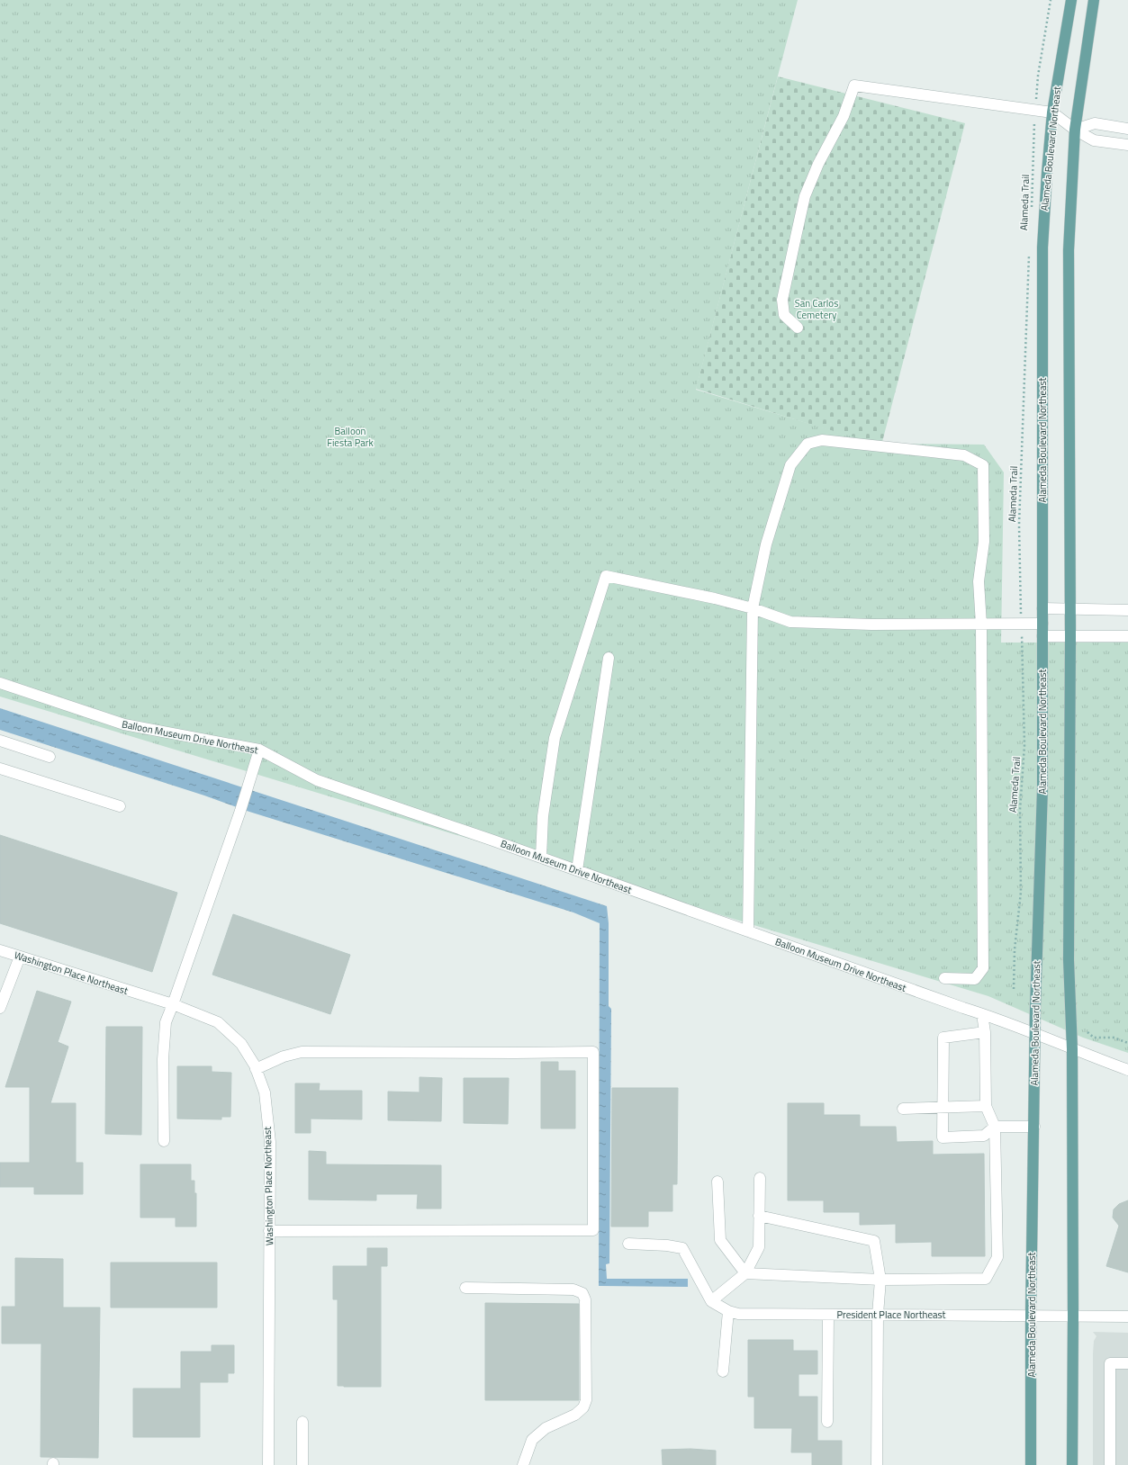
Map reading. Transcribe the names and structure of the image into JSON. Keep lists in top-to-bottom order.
{
  "streets": {
    "main road": ["Alameda Boulevard Northeast"],
    "street": ["Balloon Museum Drive Northeast", "Washington Place Northeast", "President Place Northeast"],
    "path": ["Alameda Trail"]
  },
  "crossings": [
    ["Alameda Boulevard Northeast", "Balloon Museum Drive Northeast"],
    ["Alameda Boulevard Northeast", "President Place Northeast"]
  ],
  "parks": ["San Carlos Cemetery", "Balloon Fiesta Park"]
}
